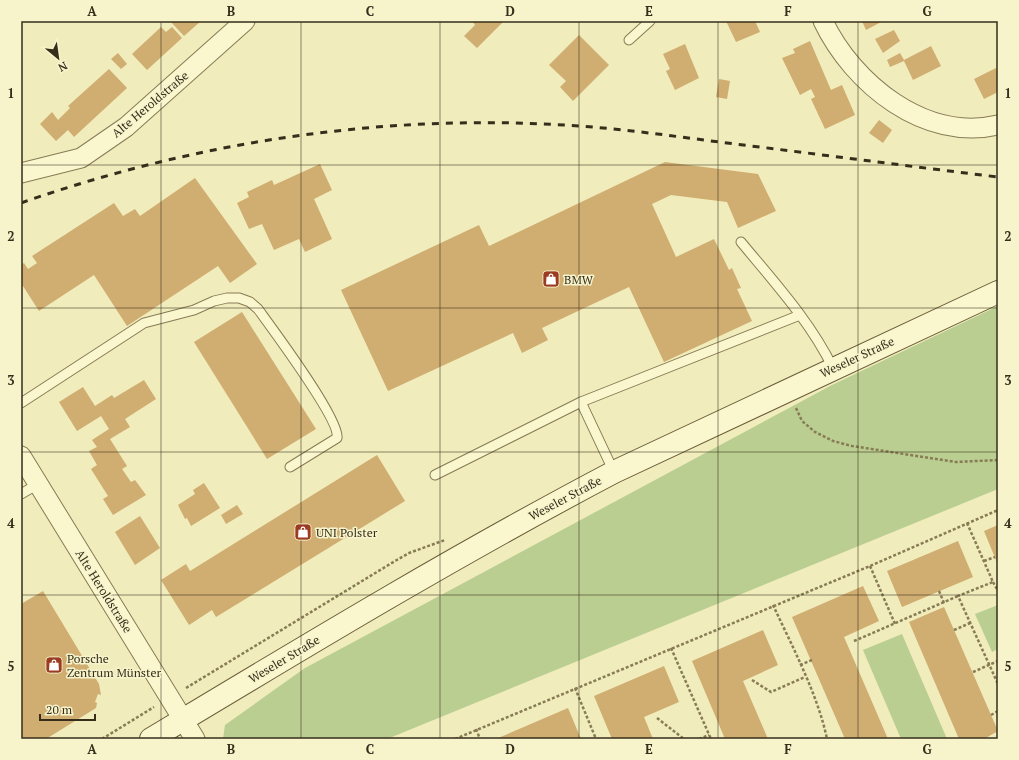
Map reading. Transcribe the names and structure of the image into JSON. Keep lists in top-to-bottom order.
{
  "streets": {
    "main road": ["Weseler Straße"],
    "street": ["Alte Heroldstraße"]
  },
  "crossings": [
    ["Alte Heroldstraße", "Weseler Straße"]
  ],
  "places": {
    "shop": ["BMW", "UNI Polster", "Porsche Zentrum Münster"]
  },
  "scale_bar": "20 m",
  "north": "bottom right",
  "grid": {
    "columns": [
      "A",
      "B",
      "C",
      "D",
      "E",
      "F",
      "G"
    ],
    "rows": [
      "1",
      "2",
      "3",
      "4",
      "5"
    ]
  }
}
